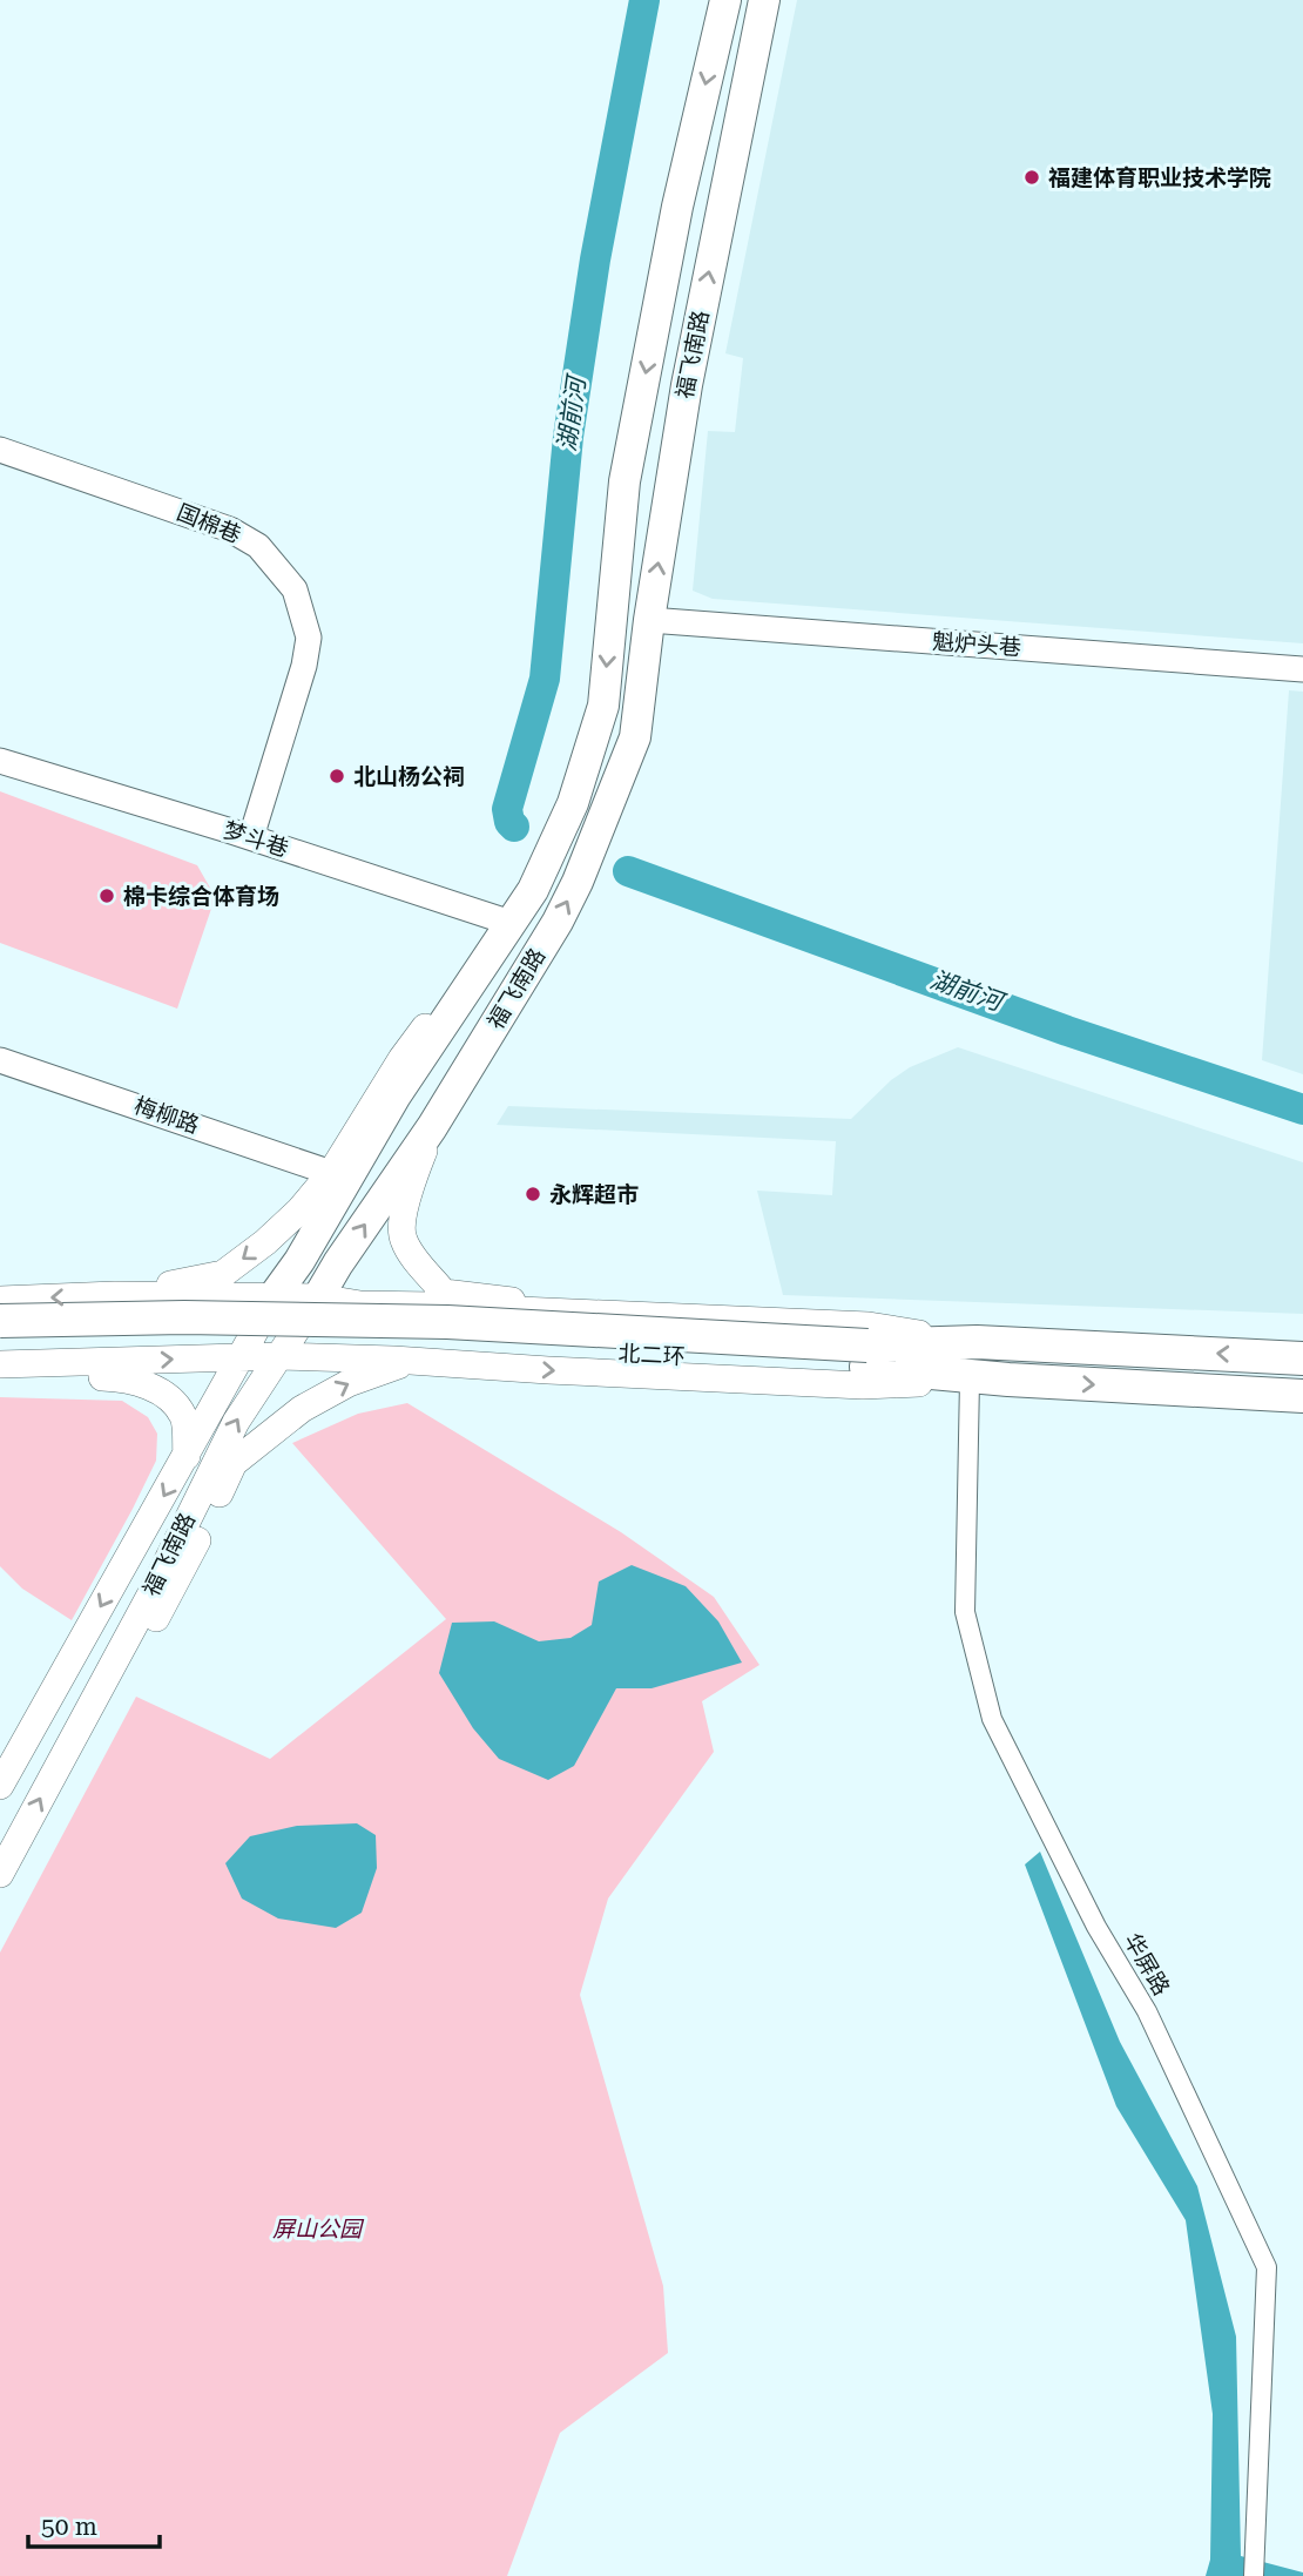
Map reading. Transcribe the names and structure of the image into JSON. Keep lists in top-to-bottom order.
{
  "streets": {
    "highway": ["北二环"],
    "main road": ["福飞南路"],
    "street": [
      "国棉巷",
      "魁炉头巷",
      "梦斗巷",
      "梅柳路",
      "华屏路"
    ]
  },
  "crossings": [
    ["福飞南路", "魁炉头巷"],
    ["福飞南路", "梦斗巷"],
    ["国棉巷", "梦斗巷"]
  ],
  "water": ["湖前河"],
  "parks": ["屏山公园"],
  "places": [
    "福建体育职业技术学院",
    "北山杨公祠",
    "棉卡综合体育场",
    "永辉超市"
  ],
  "scale_bar": "50 m"
}
